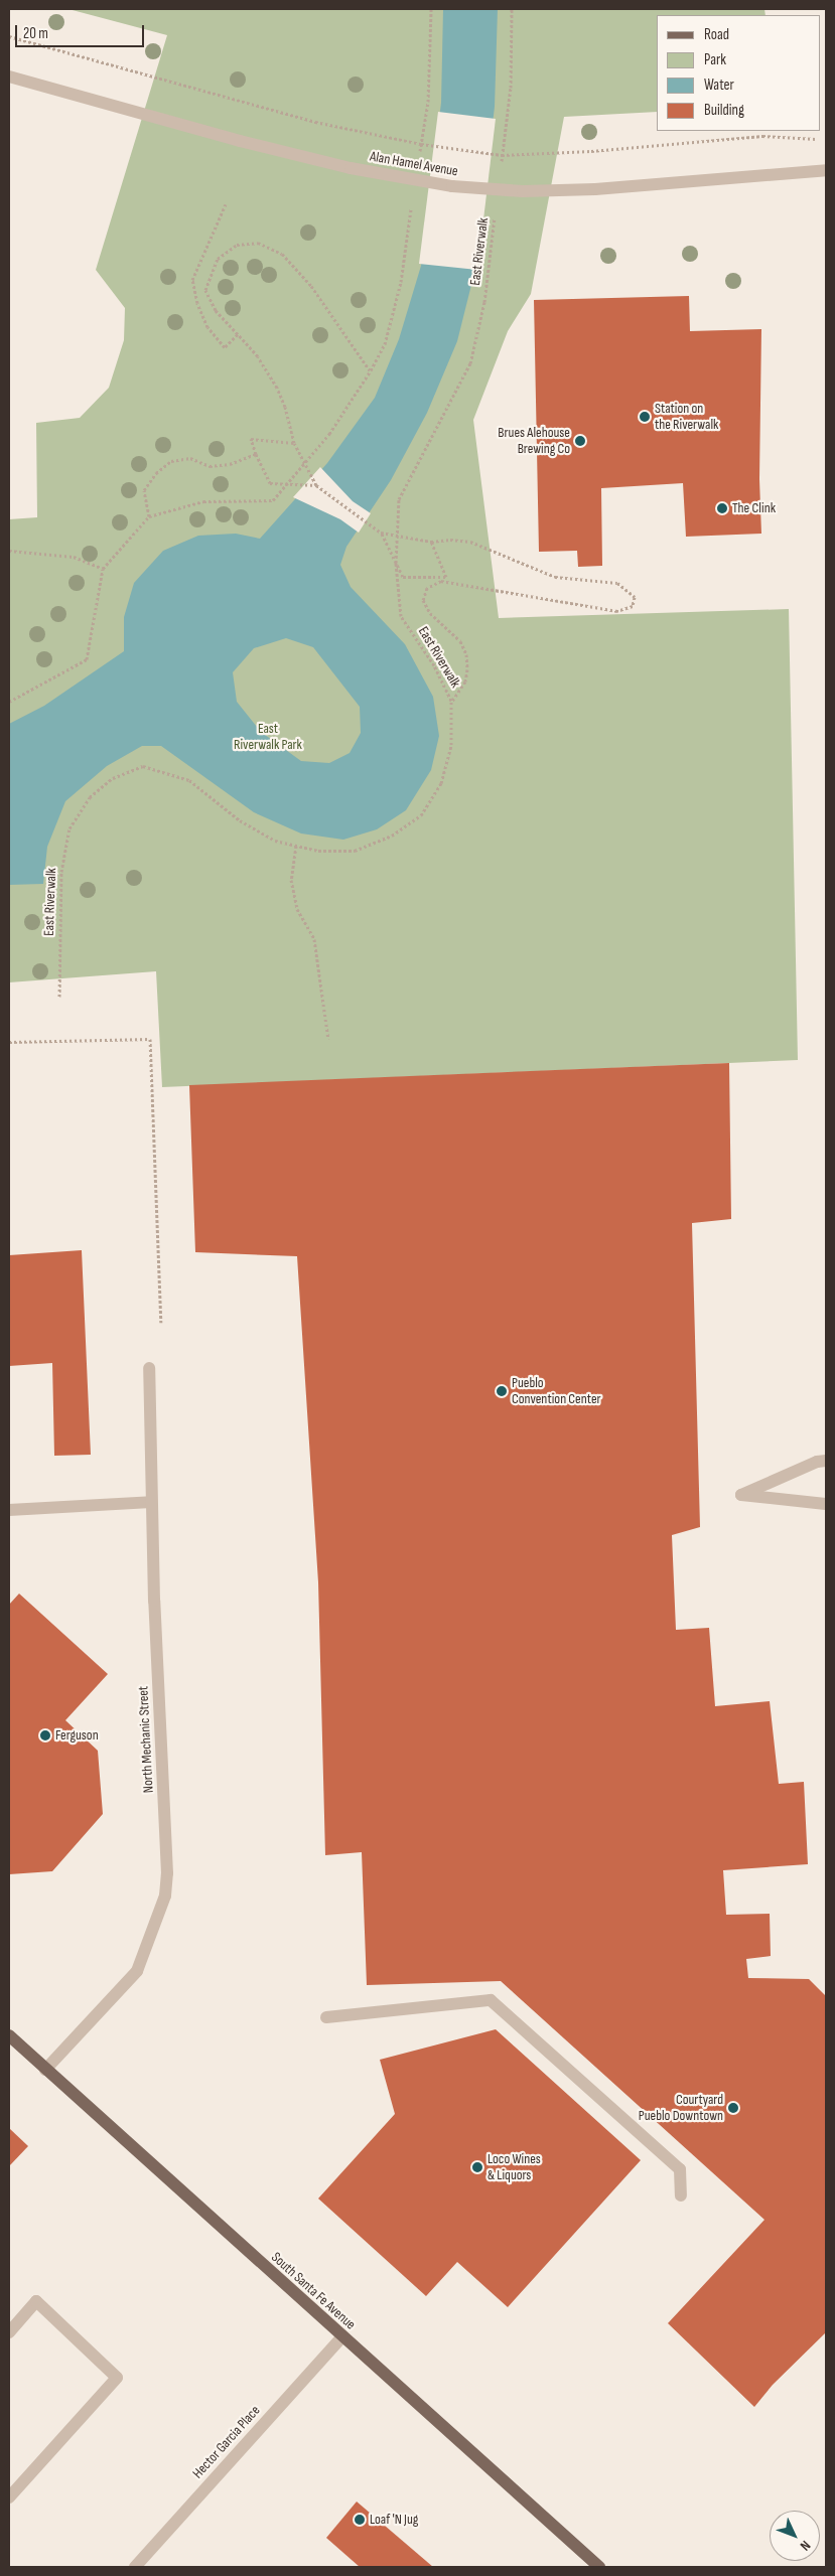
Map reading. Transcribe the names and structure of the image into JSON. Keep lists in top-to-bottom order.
{
  "streets": {
    "main road": ["South Santa Fe Avenue"],
    "street": ["Alan Hamel Avenue", "North Mechanic Street", "Hector Garcia Place"],
    "path": ["East Riverwalk"]
  },
  "crossings": [
    ["North Mechanic Street", "South Santa Fe Avenue"],
    ["South Santa Fe Avenue", "Hector Garcia Place"]
  ],
  "parks": ["East Riverwalk Park"],
  "places": [
    "Station on the Riverwalk",
    "Brues Alehouse Brewing Co",
    "The Clink",
    "Pueblo Convention Center",
    "Ferguson",
    "Courtyard Pueblo Downtown",
    "Loco Wines & Liquors",
    "Loaf 'N Jug"
  ],
  "legend": [
    "Road",
    "Park",
    "Water",
    "Building"
  ],
  "scale_bar": "20 m",
  "north": "bottom right"
}
